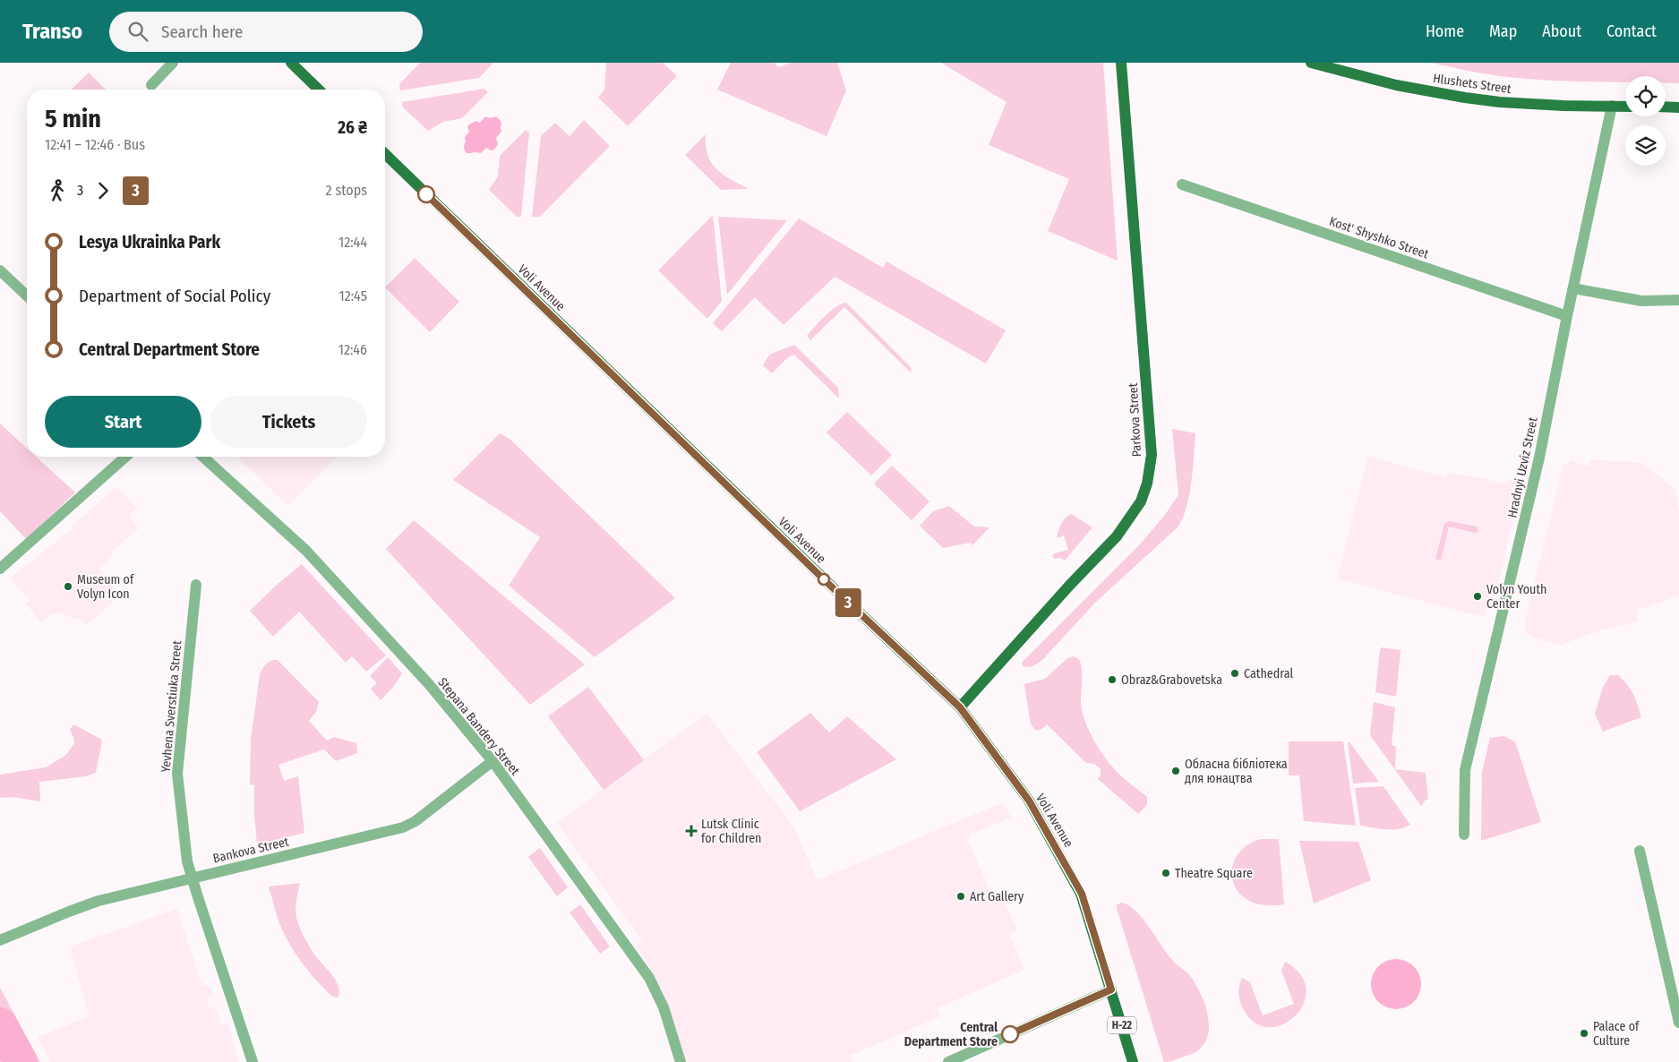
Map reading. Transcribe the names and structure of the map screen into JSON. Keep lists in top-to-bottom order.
{
  "streets": {
    "main road": [
      "Hlushets Street",
      "Voli Avenue",
      "Parkova Street",
      "Н-22"
    ],
    "street": [
      "Kost' Shyshko Street",
      "Hradnyi Uzviz Street",
      "Yevhena Sverstiuka Street",
      "Stepana Bandery Street",
      "Bankova Street"
    ]
  },
  "crossings": [
    ["Hlushets Street", "Hradnyi Uzviz Street"],
    ["Kost' Shyshko Street", "Hradnyi Uzviz Street"],
    ["Voli Avenue", "Parkova Street"],
    ["Yevhena Sverstiuka Street", "Bankova Street"],
    ["Stepana Bandery Street", "Bankova Street"]
  ],
  "places": {
    "other": [
      "Museum of Volyn Icon",
      "Volyn Youth Center",
      "Cathedral",
      "Obraz&Grabovetska",
      "Обласна бібліотека для юнацтва",
      "Theatre Square",
      "Art Gallery",
      "Palace of Culture",
      "Central Department Store"
    ],
    "health": ["Lutsk Clinic for Children"]
  },
  "lines": ["bus line 3"],
  "page": {
    "header": "Transo",
    "search": "Search here",
    "nav": [
      "Home",
      "Map",
      "About",
      "Contact"
    ],
    "on_map": "3",
    "heading": ["5 min", "12:41 – 12:46 · Bus", "26 ₴"],
    "legs": ["3", "3", "2 stops"],
    "list": [
      {
        "name": "Lesya Ukrainka Park",
        "value": "12:44"
      },
      {
        "name": "Department of Social Policy",
        "value": "12:45"
      },
      {
        "name": "Central Department Store",
        "value": "12:46"
      }
    ],
    "buttons": ["Start", "Tickets"]
  }
}
